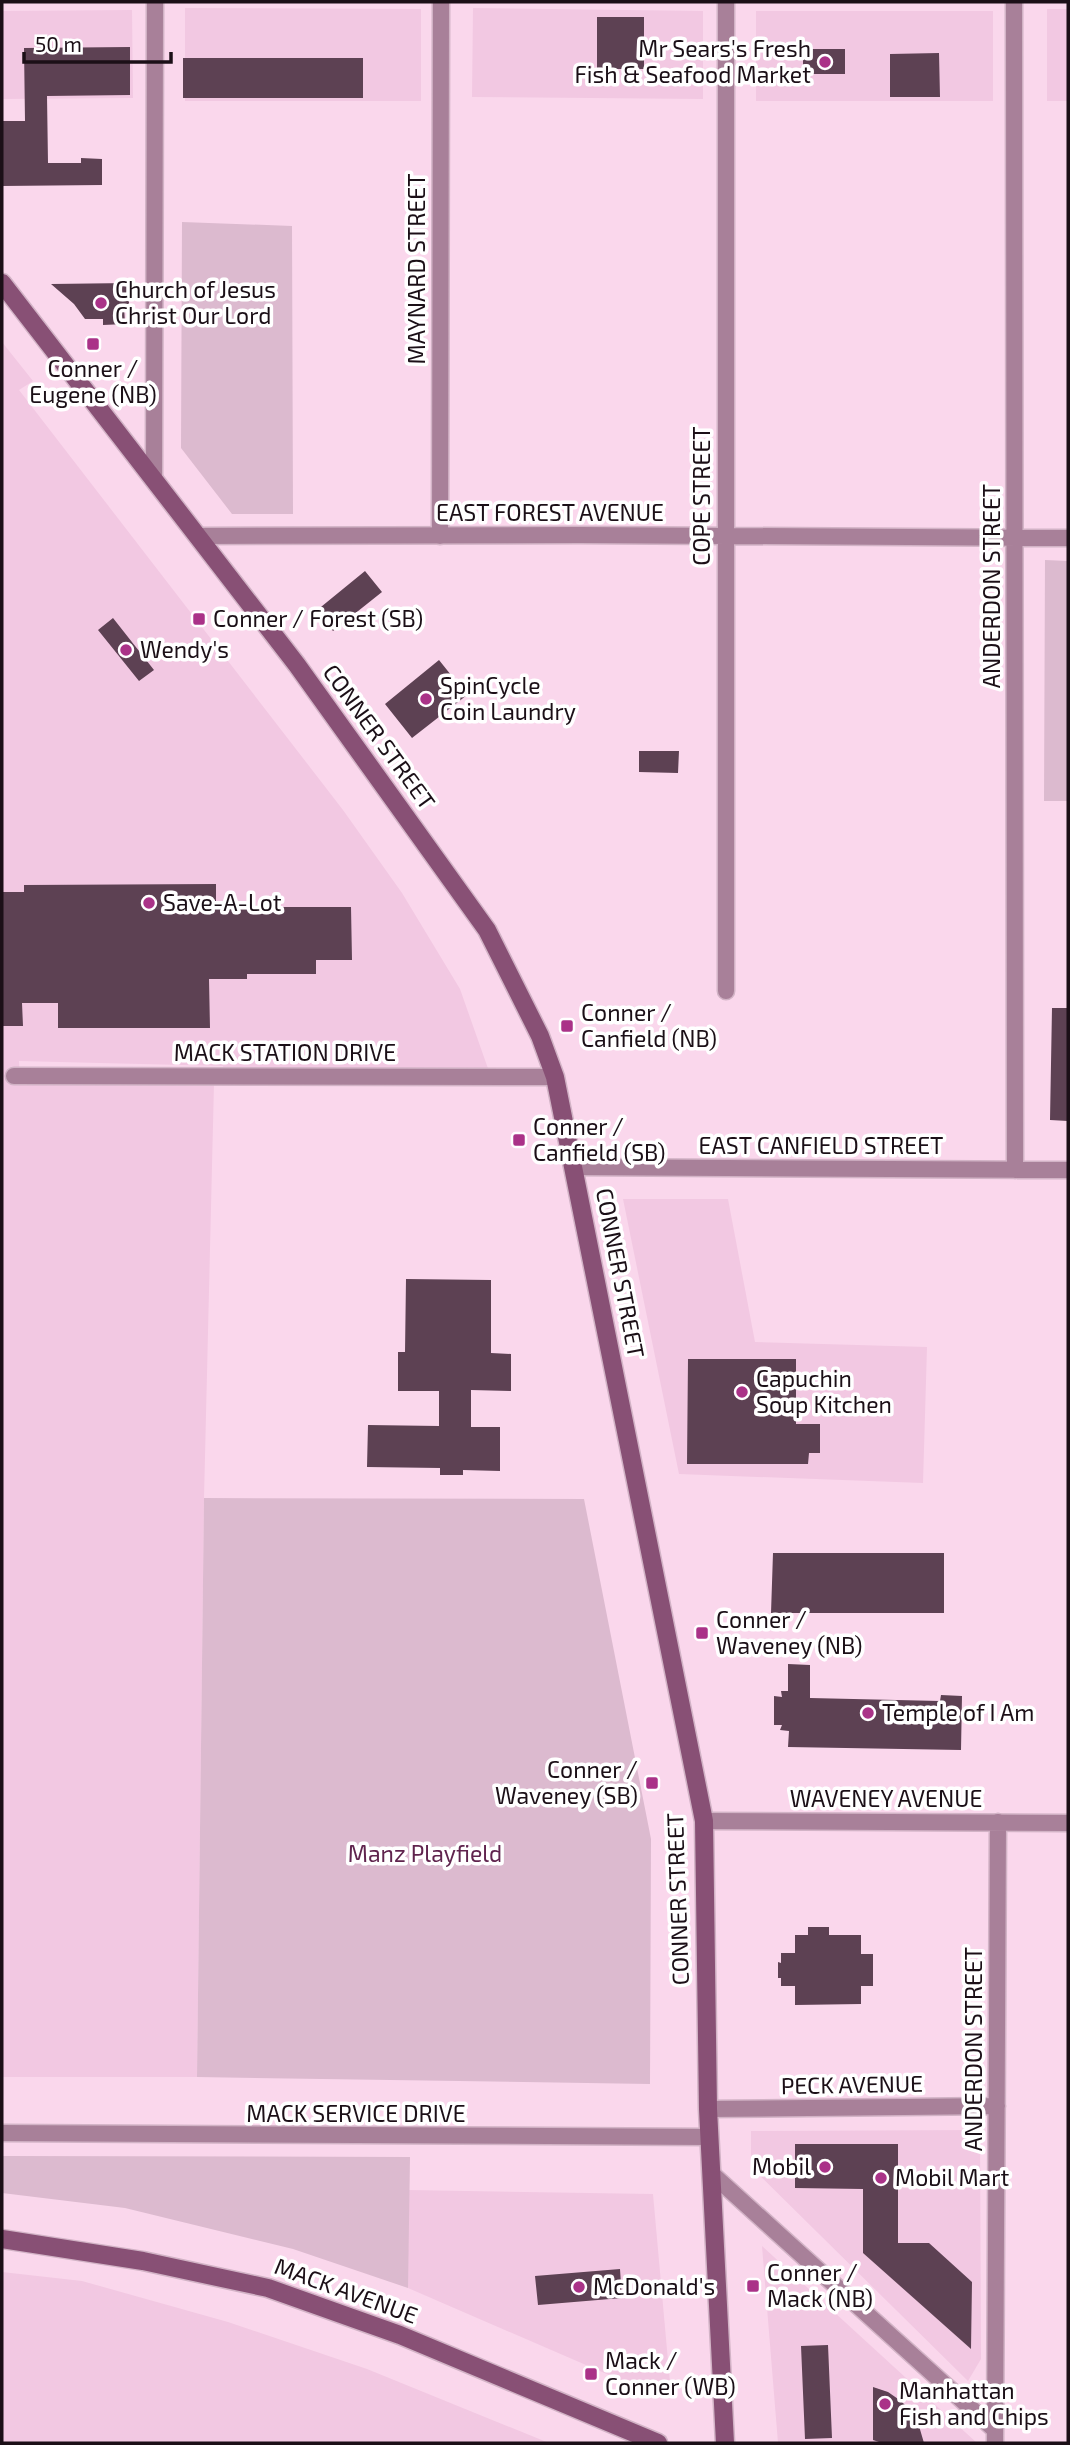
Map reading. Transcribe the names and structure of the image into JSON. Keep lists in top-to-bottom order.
{
  "streets": {
    "main road": ["CONNER STREET", "MACK AVENUE"],
    "street": [
      "MAYNARD STREET",
      "COPE STREET",
      "EAST FOREST AVENUE",
      "ANDERDON STREET",
      "MACK STATION DRIVE",
      "EAST CANFIELD STREET",
      "WAVENEY AVENUE",
      "PECK AVENUE",
      "MACK SERVICE DRIVE"
    ]
  },
  "crossings": [
    ["MAYNARD STREET", "EAST FOREST AVENUE"],
    ["COPE STREET", "EAST FOREST AVENUE"],
    ["EAST FOREST AVENUE", "ANDERDON STREET"],
    ["EAST FOREST AVENUE", "CONNER STREET"],
    ["ANDERDON STREET", "EAST CANFIELD STREET"],
    ["ANDERDON STREET", "WAVENEY AVENUE"],
    ["ANDERDON STREET", "PECK AVENUE"],
    ["CONNER STREET", "MACK STATION DRIVE"],
    ["CONNER STREET", "EAST CANFIELD STREET"],
    ["CONNER STREET", "WAVENEY AVENUE"],
    ["CONNER STREET", "PECK AVENUE"],
    ["CONNER STREET", "MACK SERVICE DRIVE"]
  ],
  "parks": ["Manz Playfield"],
  "places": {
    "other": [
      "Mr Sears's Fresh Fish & Seafood Market",
      "Church of Jesus Christ Our Lord",
      "Wendy's",
      "SpinCycle Coin Laundry",
      "Save-A-Lot",
      "Capuchin Soup Kitchen",
      "Temple of I Am",
      "Mobil",
      "Mobil Mart",
      "McDonald's",
      "Manhattan Fish and Chips"
    ],
    "transit": [
      "Conner / Eugene (NB)",
      "Conner / Forest (SB)",
      "Conner / Canfield (NB)",
      "Conner / Canfield (SB)",
      "Conner / Waveney (NB)",
      "Conner / Waveney (SB)",
      "Conner / Mack (NB)",
      "Mack / Conner (WB)"
    ]
  },
  "scale_bar": "50 m"
}
